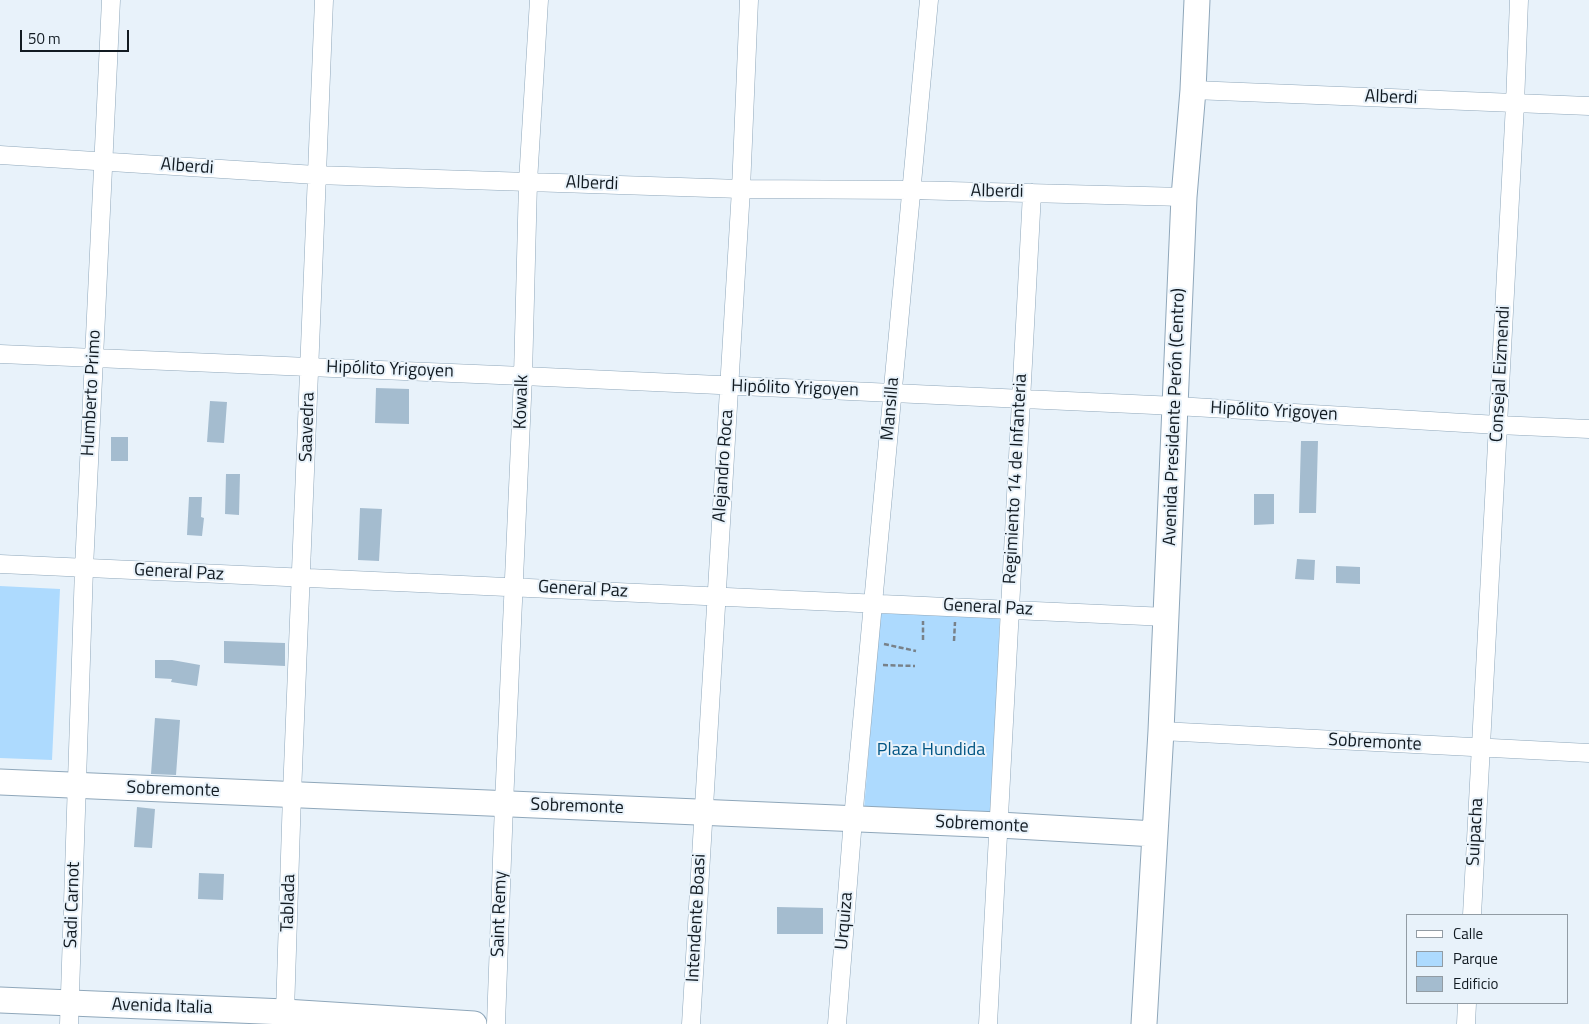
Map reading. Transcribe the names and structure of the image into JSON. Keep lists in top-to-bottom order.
{
  "streets": {
    "main road": ["Avenida Presidente Perón (Centro)", "Sobremonte", "Avenida Italia"],
    "street": [
      "Alberdi",
      "Hipólito Yrigoyen",
      "Consejal Eizmendi",
      "Humberto Primo",
      "Kowalk",
      "Mansilla",
      "Saavedra",
      "Alejandro Roca",
      "Regimiento 14 de Infanteria",
      "General Paz",
      "Suipacha",
      "Tablada",
      "Sadi Carnot",
      "Saint Remy",
      "Intendente Boasi",
      "Urquiza"
    ]
  },
  "crossings": [
    ["Alberdi", "Consejal Eizmendi"],
    ["Alberdi", "Humberto Primo"],
    ["Alberdi", "Kowalk"],
    ["Alberdi", "Mansilla"],
    ["Alberdi", "Avenida Presidente Perón (Centro)"],
    ["Alberdi", "Saavedra"],
    ["Alberdi", "Alejandro Roca"],
    ["Alberdi", "Regimiento 14 de Infanteria"],
    ["Hipólito Yrigoyen", "Consejal Eizmendi"],
    ["Hipólito Yrigoyen", "Humberto Primo"],
    ["Hipólito Yrigoyen", "Kowalk"],
    ["Hipólito Yrigoyen", "Mansilla"],
    ["Hipólito Yrigoyen", "Avenida Presidente Perón (Centro)"],
    ["Hipólito Yrigoyen", "Saavedra"],
    ["Hipólito Yrigoyen", "Alejandro Roca"],
    ["Hipólito Yrigoyen", "Regimiento 14 de Infanteria"],
    ["Consejal Eizmendi", "Sobremonte"],
    ["Consejal Eizmendi", "Suipacha"],
    ["Humberto Primo", "General Paz"],
    ["Humberto Primo", "Sobremonte"],
    ["Humberto Primo", "Sadi Carnot"],
    ["Kowalk", "General Paz"],
    ["Kowalk", "Sobremonte"],
    ["Kowalk", "Saint Remy"],
    ["Mansilla", "General Paz"],
    ["Mansilla", "Sobremonte"],
    ["Mansilla", "Urquiza"],
    ["Avenida Presidente Perón (Centro)", "General Paz"],
    ["Avenida Presidente Perón (Centro)", "Sobremonte"],
    ["Saavedra", "General Paz"],
    ["Saavedra", "Sobremonte"],
    ["Saavedra", "Tablada"],
    ["Alejandro Roca", "General Paz"],
    ["Alejandro Roca", "Sobremonte"],
    ["Alejandro Roca", "Intendente Boasi"],
    ["Regimiento 14 de Infanteria", "General Paz"],
    ["Regimiento 14 de Infanteria", "Sobremonte"],
    ["Sobremonte", "Suipacha"],
    ["Sobremonte", "Tablada"],
    ["Sobremonte", "Sadi Carnot"],
    ["Sobremonte", "Saint Remy"],
    ["Sobremonte", "Intendente Boasi"],
    ["Sobremonte", "Urquiza"],
    ["Tablada", "Avenida Italia"],
    ["Sadi Carnot", "Avenida Italia"]
  ],
  "parks": ["Plaza Hundida"],
  "legend": ["Calle", "Parque", "Edificio"],
  "scale_bar": "50 m"
}
